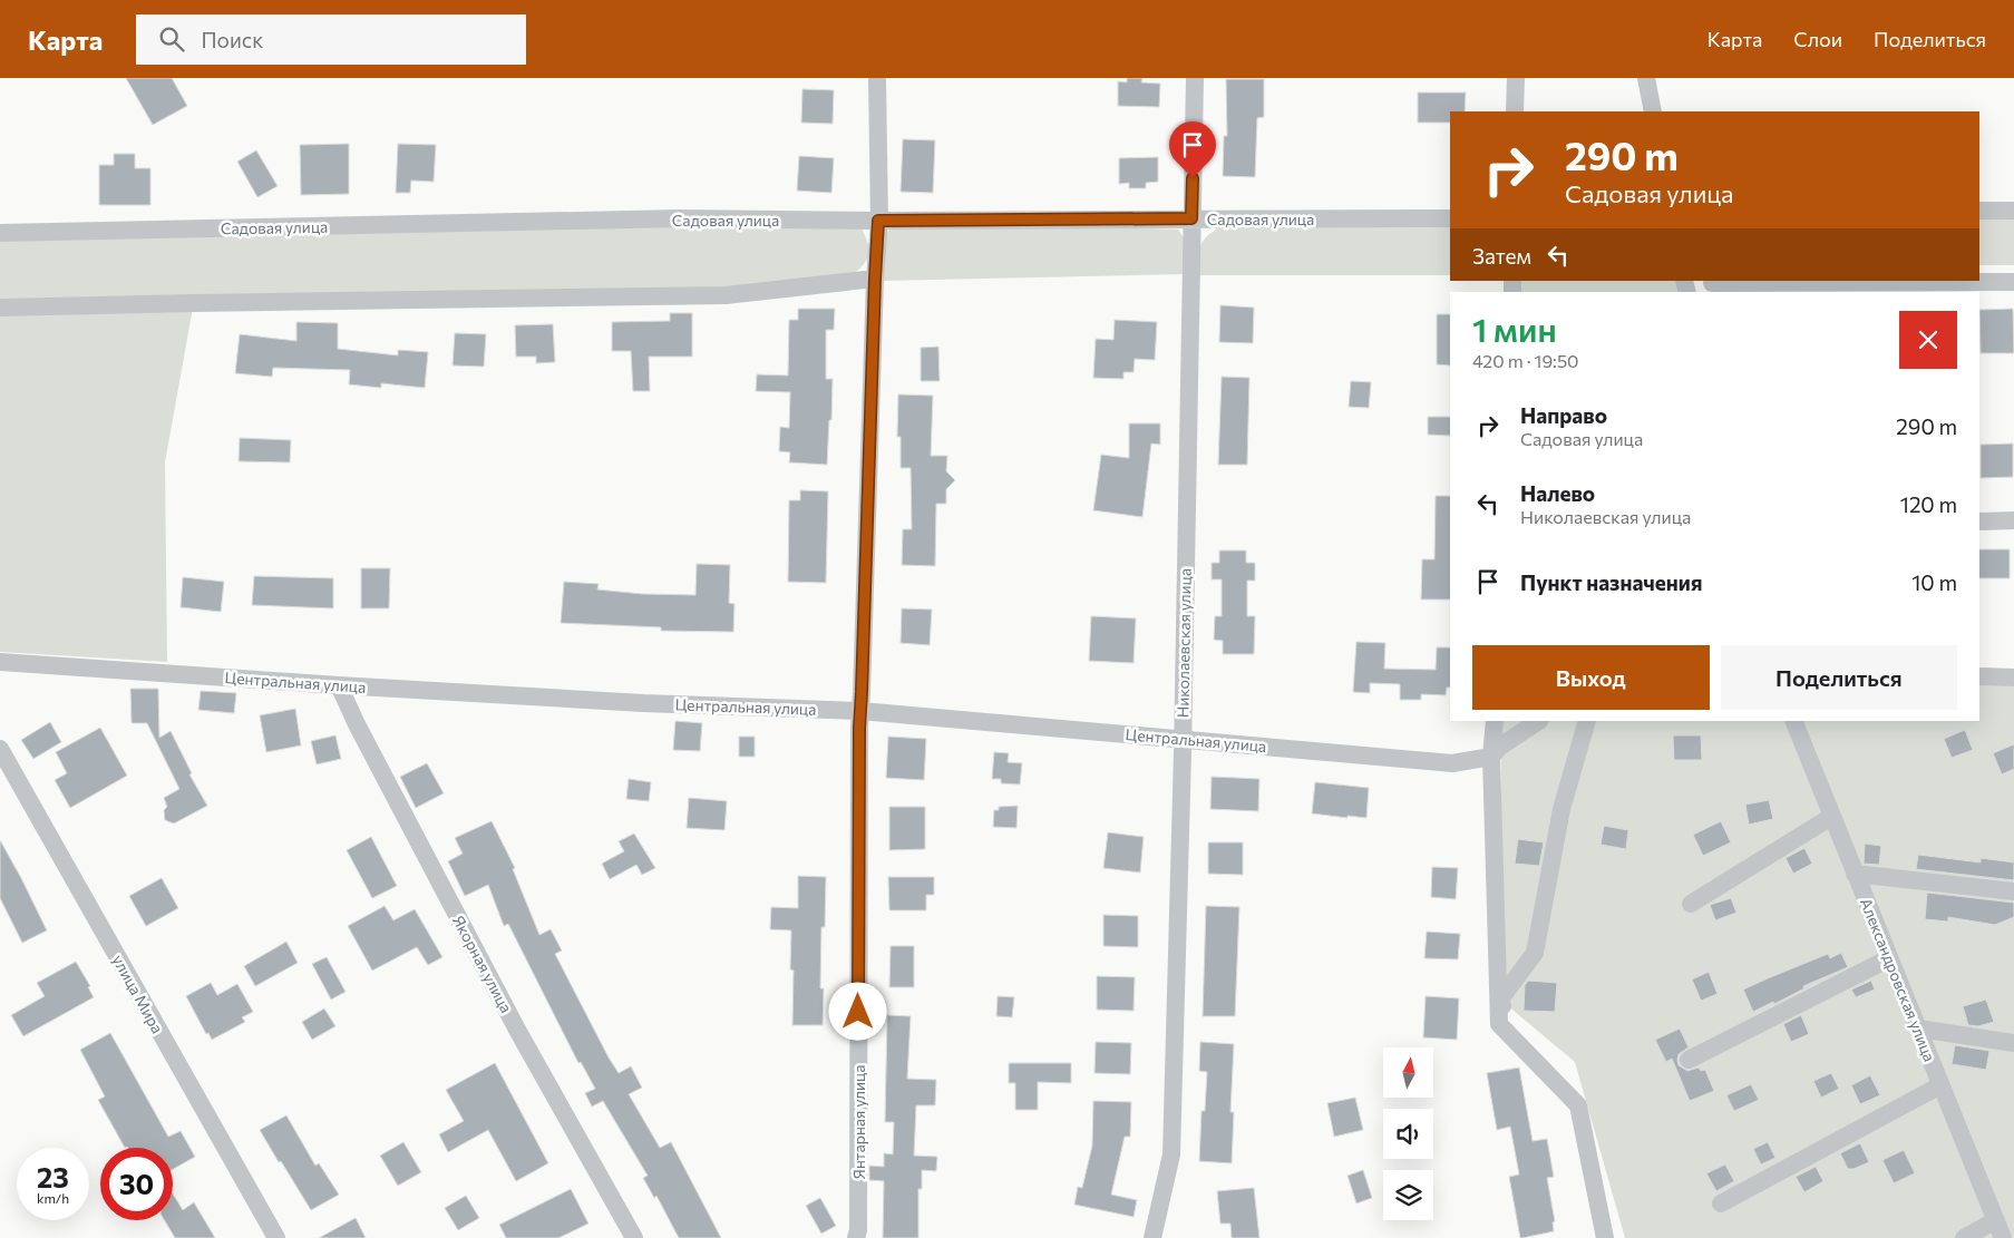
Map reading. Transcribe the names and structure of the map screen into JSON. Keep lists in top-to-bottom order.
{
  "streets": {
    "street": [
      "Садовая улица",
      "Николаевская улица",
      "Центральная улица",
      "Якорная улица",
      "Александровская улица",
      "улица Мира",
      "Янтарная улица"
    ]
  },
  "crossings": [
    ["Садовая улица", "Николаевская улица"],
    ["Садовая улица", "Янтарная улица"],
    ["Николаевская улица", "Центральная улица"],
    ["Центральная улица", "Якорная улица"],
    ["Центральная улица", "Янтарная улица"]
  ],
  "north": "top",
  "page": {
    "header": "Карта",
    "search": "Поиск",
    "nav": ["Карта", "Слои", "Поделиться"],
    "turn": ["290 m", "Садовая улица"],
    "then": "Затем",
    "heading": ["1 мин", "420 m · 19:50"],
    "list": [
      {
        "name": "Направо",
        "note": "Садовая улица",
        "value": "290 m"
      },
      {
        "name": "Налево",
        "note": "Николаевская улица",
        "value": "120 m"
      },
      {
        "name": "Пункт назначения",
        "value": "10 m"
      }
    ],
    "buttons": ["Выход", "Поделиться"],
    "speed": "23 km/h",
    "limit": "30"
  }
}
